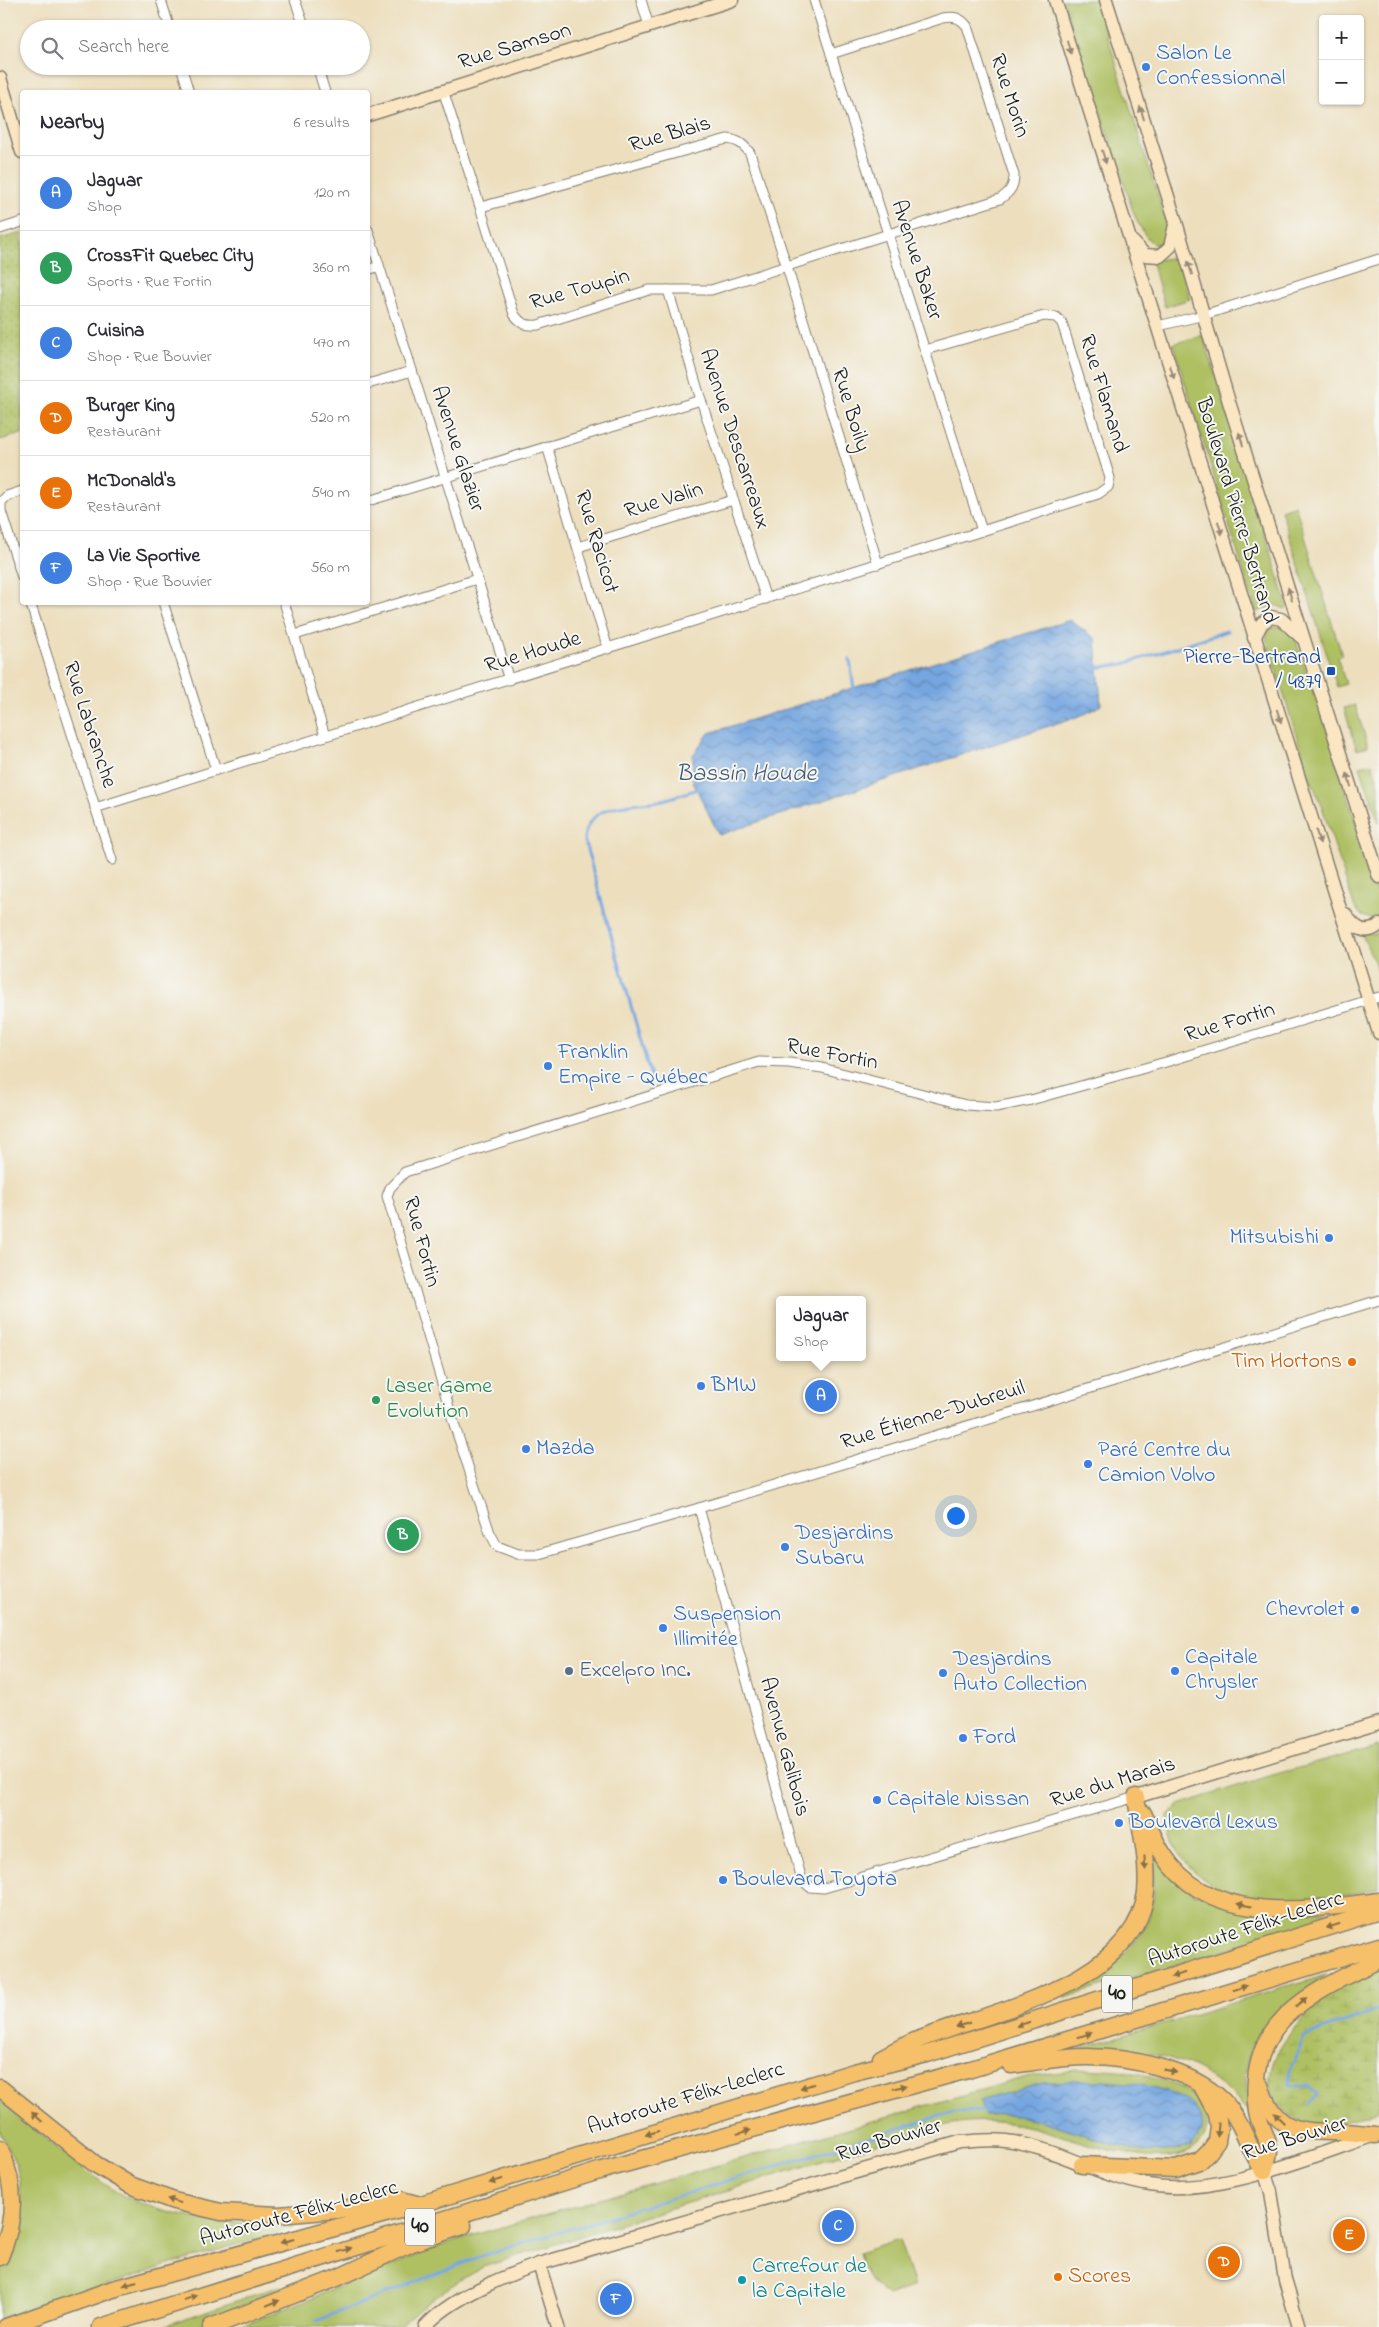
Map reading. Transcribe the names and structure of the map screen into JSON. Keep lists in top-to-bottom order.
{
  "streets": {
    "highway": ["Autoroute Félix-Leclerc", "40"],
    "main road": [
      "Rue Samson",
      "Boulevard Pierre-Bertrand",
      "Rue du Marais",
      "Rue Bouvier"
    ],
    "street": [
      "Rue Morin",
      "Rue Blais",
      "Avenue Baker",
      "Rue Toupin",
      "Rue Flamand",
      "Rue Boily",
      "Avenue Descarreaux",
      "Avenue Glazier",
      "Rue Valin",
      "Rue Racicot",
      "Rue Houde",
      "Rue Labranche",
      "Rue Fortin",
      "Rue Étienne-Dubreuil",
      "Avenue Galibois"
    ]
  },
  "crossings": [
    ["Rue Samson", "Rue Toupin"],
    ["Rue Morin", "Avenue Baker"],
    ["Rue Morin", "Rue Toupin"],
    ["Rue Blais", "Rue Toupin"],
    ["Rue Blais", "Rue Boily"],
    ["Avenue Baker", "Rue Toupin"],
    ["Avenue Baker", "Rue Flamand"],
    ["Avenue Baker", "Rue Houde"],
    ["Rue Toupin", "Rue Boily"],
    ["Rue Toupin", "Avenue Descarreaux"],
    ["Rue Flamand", "Rue Houde"],
    ["Rue Boily", "Rue Houde"],
    ["Avenue Descarreaux", "Rue Valin"],
    ["Avenue Descarreaux", "Rue Houde"],
    ["Avenue Glazier", "Rue Houde"],
    ["Rue Valin", "Rue Racicot"],
    ["Boulevard Pierre-Bertrand", "Rue Fortin"],
    ["Rue Racicot", "Rue Houde"],
    ["Rue Houde", "Rue Labranche"],
    ["Rue Fortin", "Rue Étienne-Dubreuil"],
    ["Rue Étienne-Dubreuil", "Avenue Galibois"],
    ["Avenue Galibois", "Rue du Marais"]
  ],
  "water": ["Bassin Houde"],
  "places": {
    "other": [
      "Salon Le Confessionnal",
      "Franklin Empire - Québec",
      "Mitsubishi",
      "Tim Hortons",
      "BMW",
      "Laser Game Evolution",
      "Mazda",
      "Paré Centre du Camion Volvo",
      "Desjardins Subaru",
      "Chevrolet",
      "Suspension Illimitée",
      "Excelpro Inc.",
      "Capitale Chrysler",
      "Desjardins Auto Collection",
      "Ford",
      "Capitale Nissan",
      "Boulevard Lexus",
      "Boulevard Toyota",
      "Scores",
      "Carrefour de la Capitale"
    ],
    "transit": ["Pierre-Bertrand / 4879"]
  },
  "page": {
    "map_buttons": ["+", "−"],
    "search": "Search here",
    "heading": ["Nearby", "6 results"],
    "list": [
      {
        "mark": "A",
        "name": "Jaguar",
        "note": "Shop",
        "value": "120 m"
      },
      {
        "mark": "B",
        "name": "CrossFit Quebec City",
        "note": "Sports · Rue Fortin",
        "value": "360 m"
      },
      {
        "mark": "C",
        "name": "Cuisina",
        "note": "Shop · Rue Bouvier",
        "value": "470 m"
      },
      {
        "mark": "D",
        "name": "Burger King",
        "note": "Restaurant",
        "value": "520 m"
      },
      {
        "mark": "E",
        "name": "McDonald's",
        "note": "Restaurant",
        "value": "540 m"
      },
      {
        "mark": "F",
        "name": "La Vie Sportive",
        "note": "Shop · Rue Bouvier",
        "value": "560 m"
      }
    ],
    "popup": ["Jaguar", "Shop"],
    "pins": [
      "A",
      "B",
      "C",
      "E",
      "D",
      "F"
    ]
  }
}
